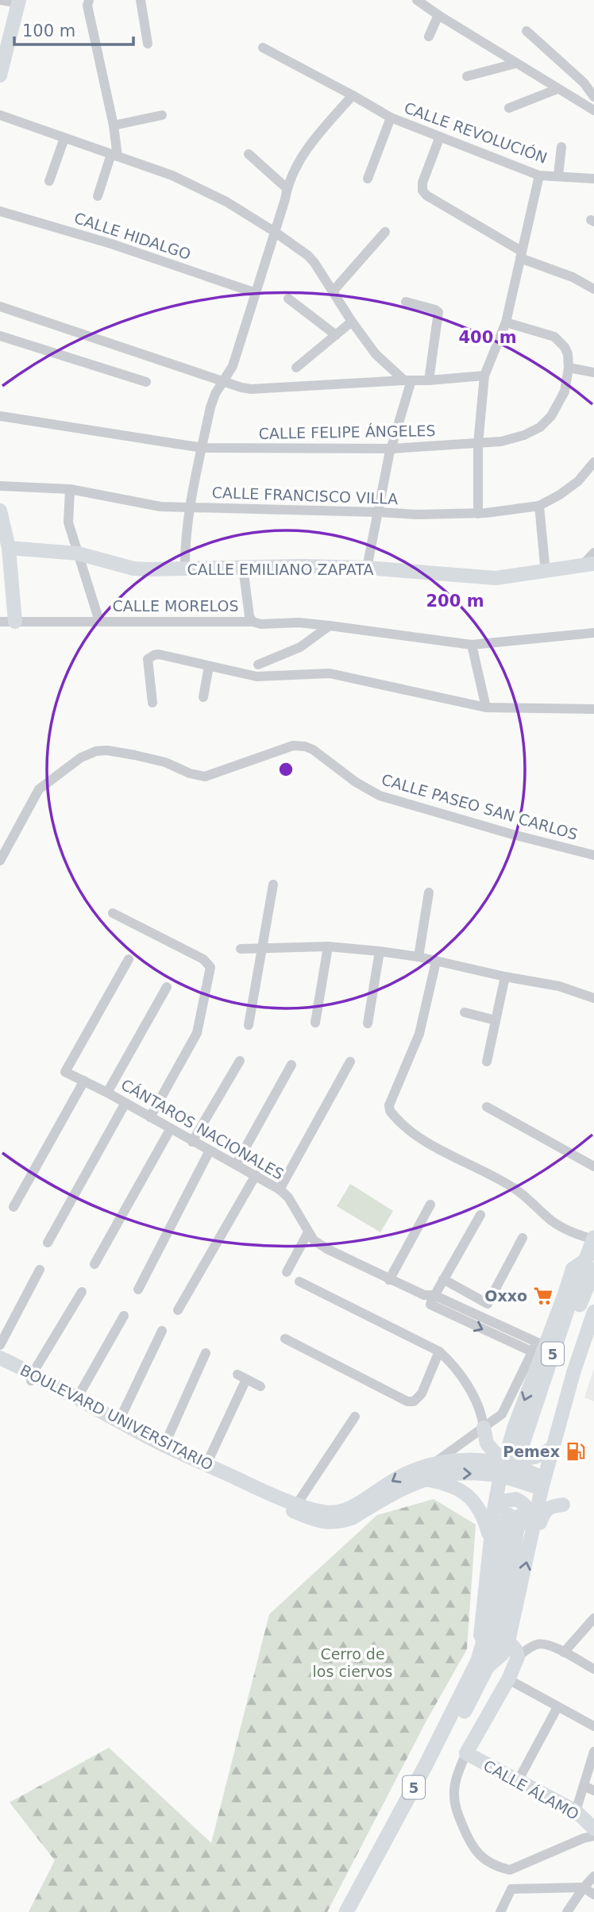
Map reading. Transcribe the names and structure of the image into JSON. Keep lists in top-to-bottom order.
{
  "streets": {
    "main road": ["5"],
    "street": [
      "CALLE REVOLUCIÓN",
      "CALLE HIDALGO",
      "CALLE FELIPE ÁNGELES",
      "CALLE FRANCISCO VILLA",
      "CALLE EMILIANO ZAPATA",
      "CALLE MORELOS",
      "CALLE PASEO SAN CARLOS",
      "CÁNTAROS NACIONALES",
      "BOULEVARD UNIVERSITARIO",
      "CALLE ÁLAMO"
    ]
  },
  "parks": ["Cerro de los ciervos"],
  "places": {
    "supermarket": ["Oxxo"],
    "fuel station": ["Pemex"]
  },
  "scale_bar": "100 m",
  "rings": ["400 m", "200 m"]
}
